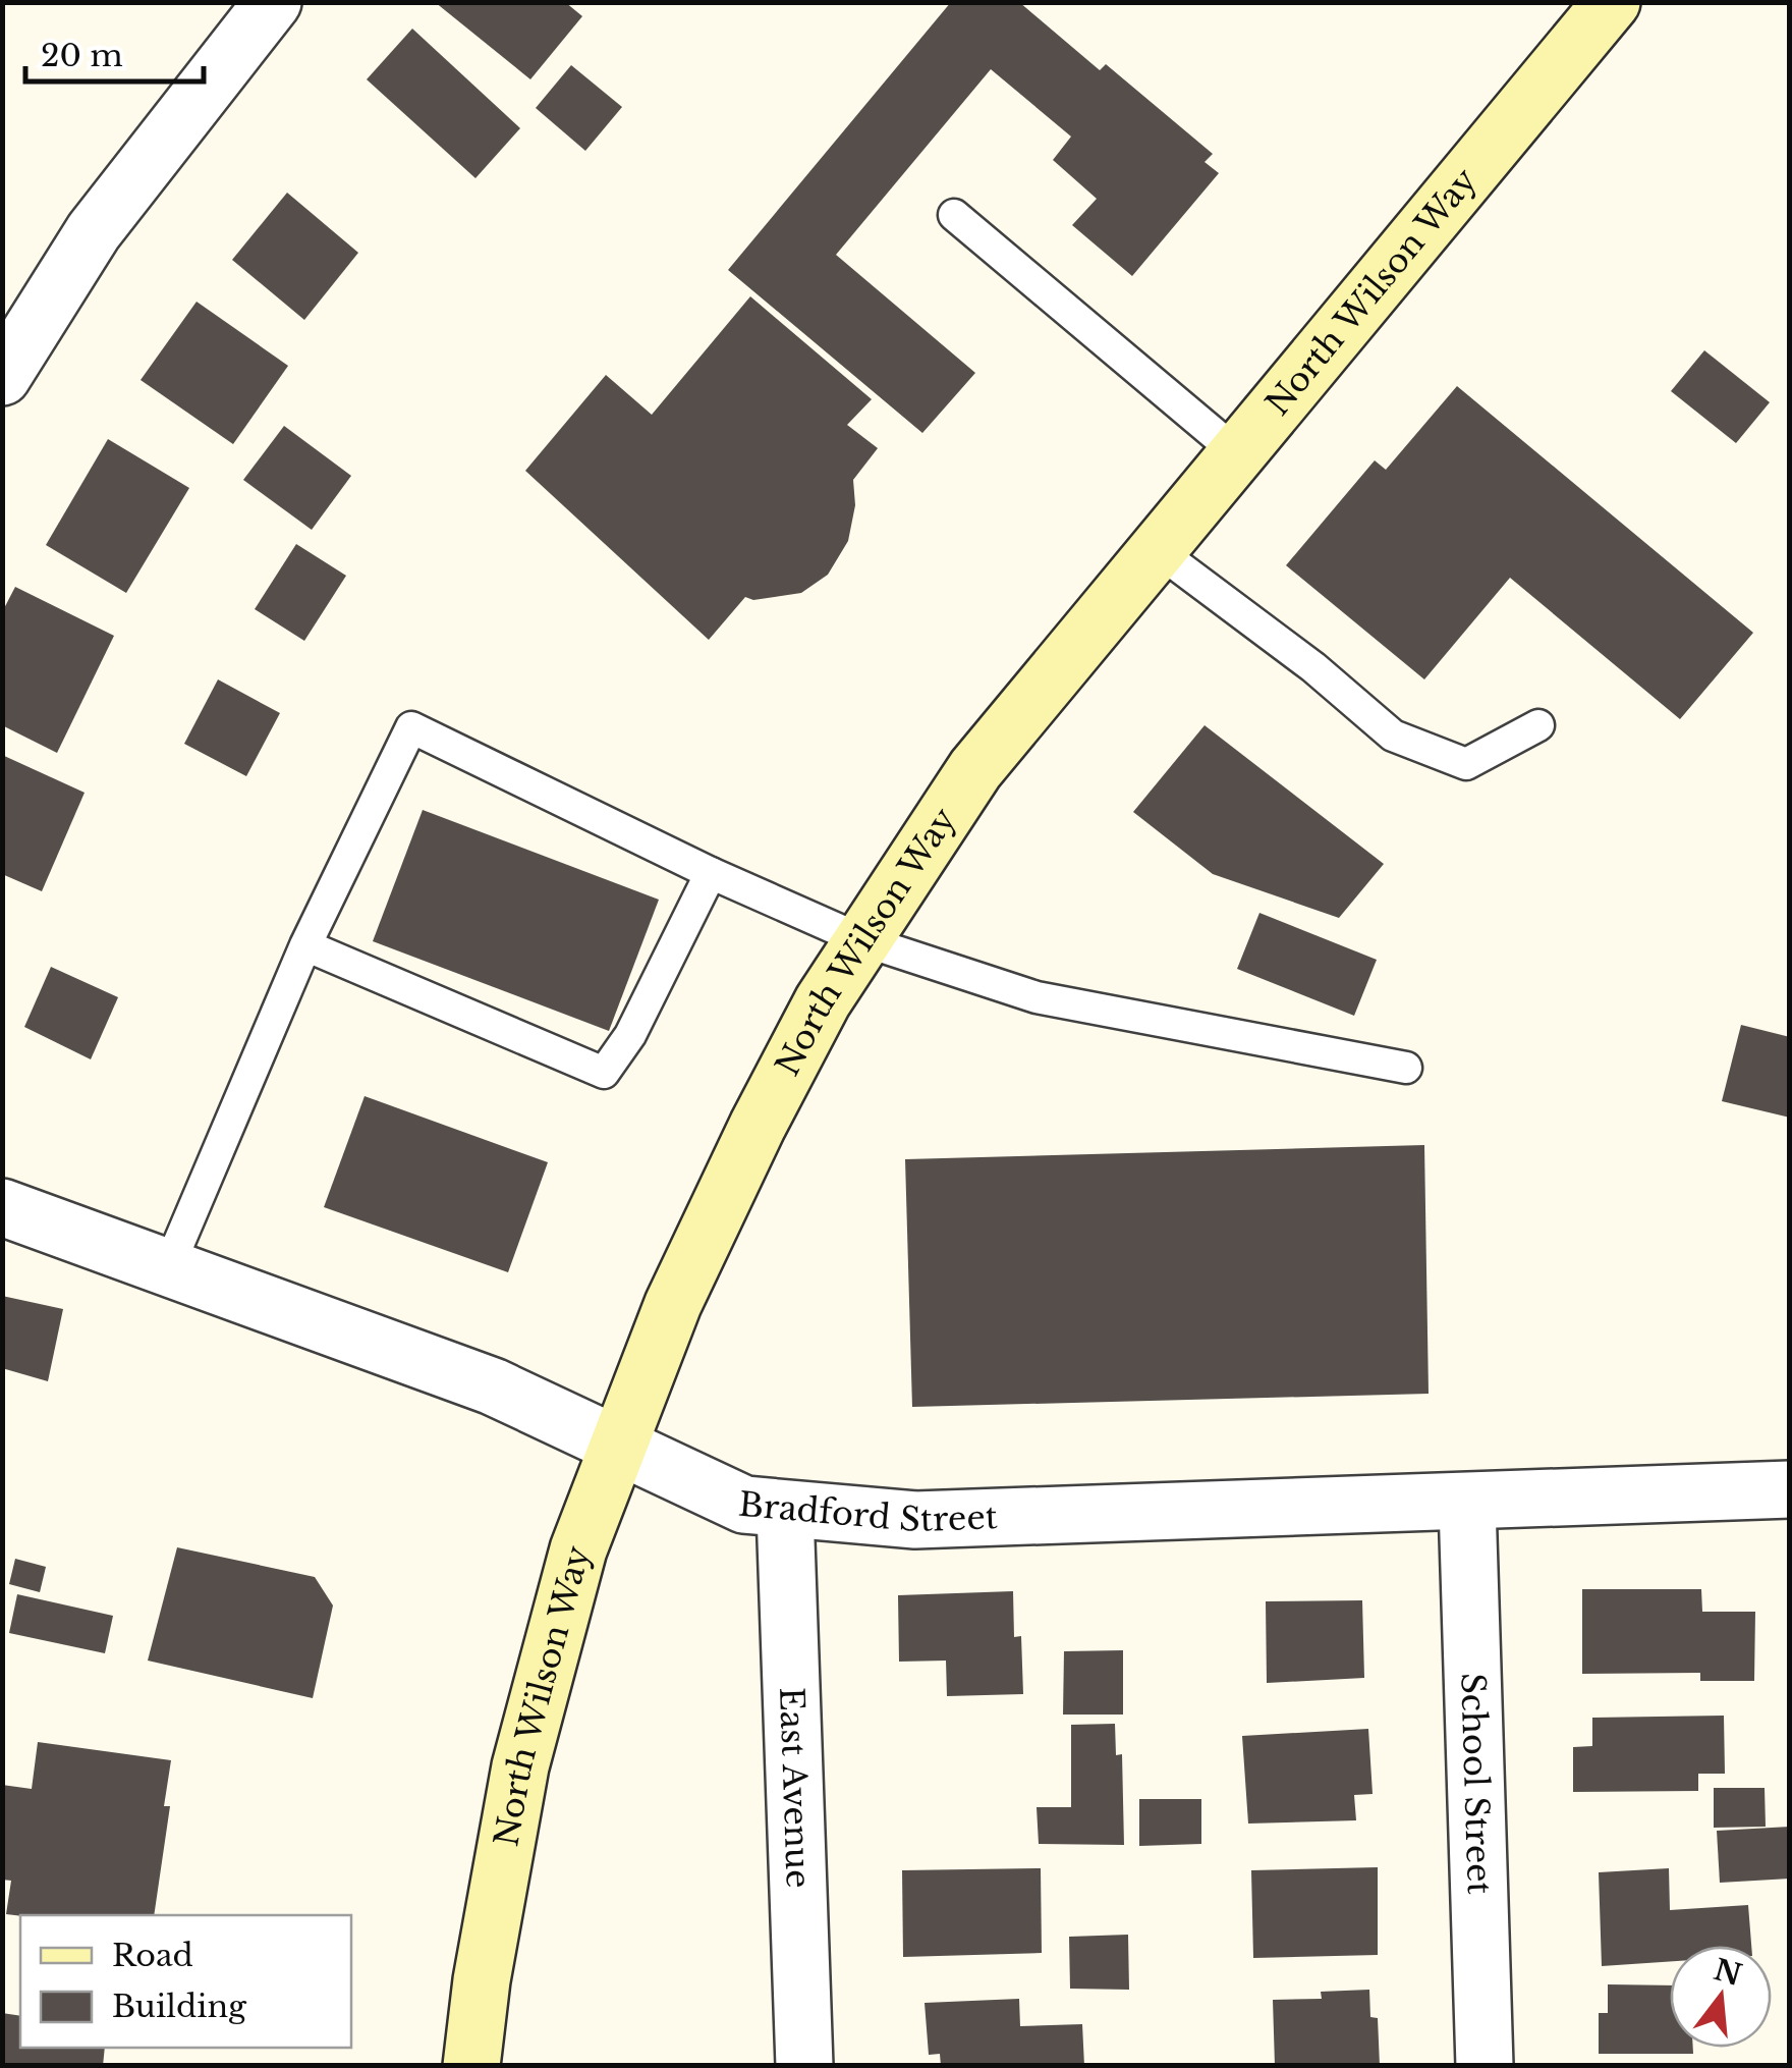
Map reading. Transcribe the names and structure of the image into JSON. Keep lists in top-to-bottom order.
{
  "streets": {
    "main road": ["North Wilson Way"],
    "street": ["Bradford Street", "School Street", "East Avenue"]
  },
  "crossings": [
    ["North Wilson Way", "Bradford Street"],
    ["Bradford Street", "School Street"],
    ["Bradford Street", "East Avenue"]
  ],
  "legend": ["Road", "Building"],
  "scale_bar": "20 m",
  "north": "top"
}
